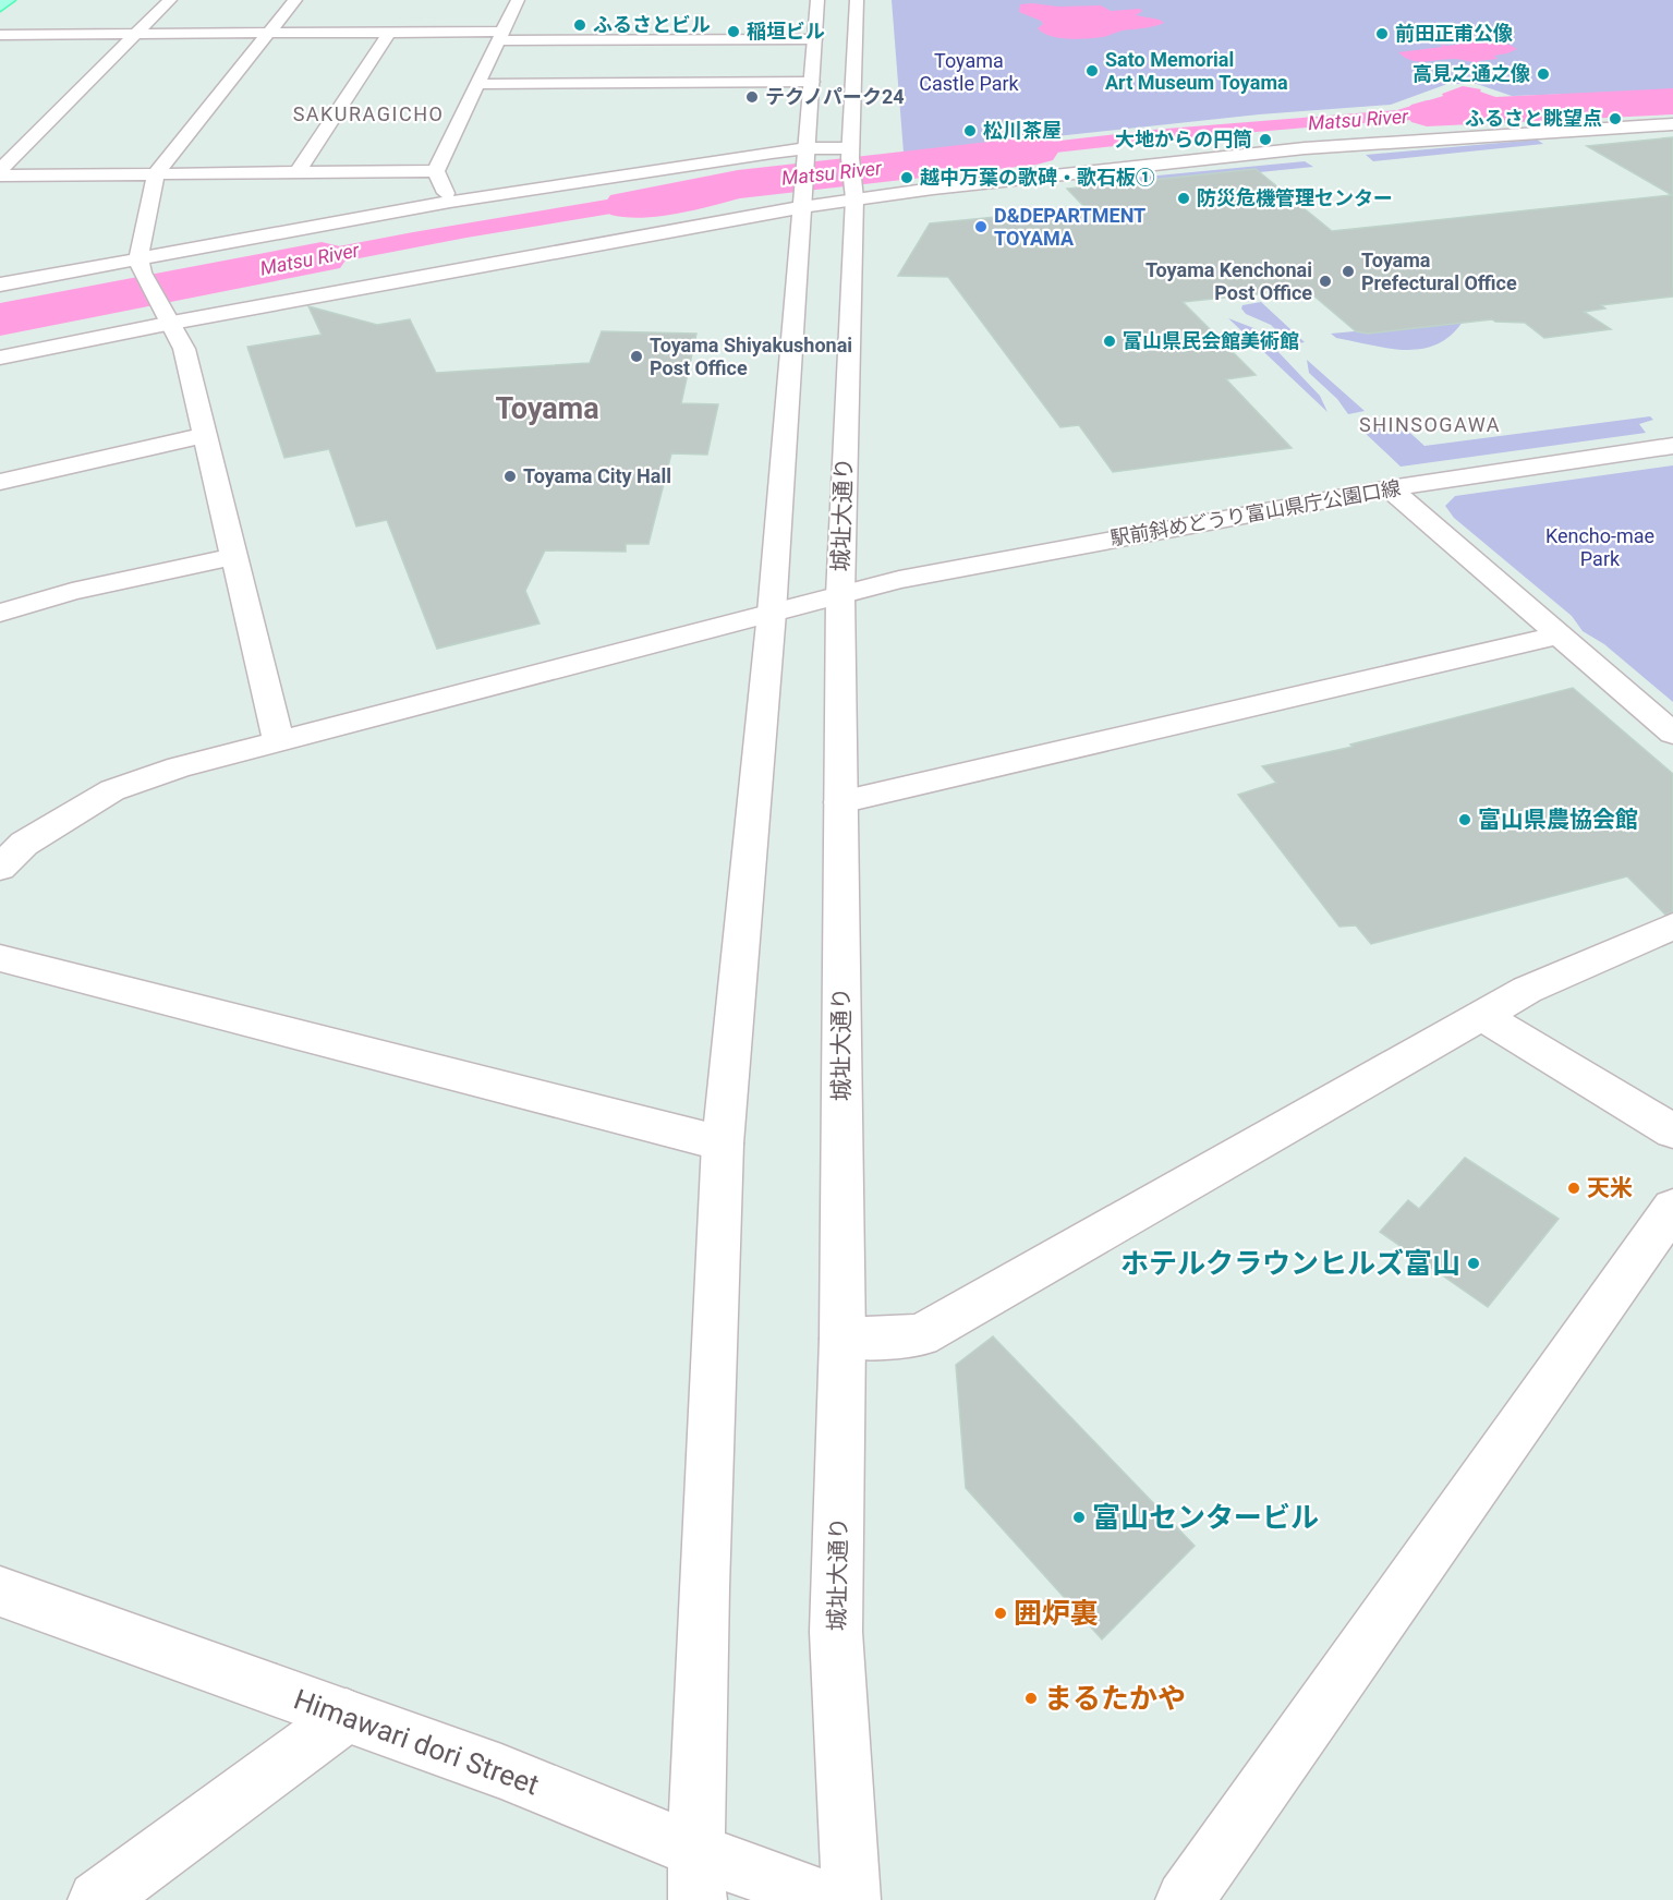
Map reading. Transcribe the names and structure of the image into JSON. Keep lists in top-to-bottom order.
{
  "streets": {
    "street": ["駅前斜めどうり富山県庁公園口線", "城址大通り", "Himawari dori Street"]
  },
  "crossings": [
    ["駅前斜めどうり富山県庁公園口線", "城址大通り"]
  ],
  "districts": ["SAKURAGICHO", "Toyama", "SHINSOGAWA"],
  "water": ["Matsu River"],
  "parks": ["Toyama Castle Park", "Kencho-mae Park"],
  "places": [
    "ふるさとビル",
    "稲垣ビル",
    "前田正甫公像",
    "Sato Memorial Art Museum Toyama",
    "高見之通之像",
    "テクノパーク24",
    "ふるさと眺望点",
    "松川茶屋",
    "大地からの円筒",
    "越中万葉の歌碑・歌石板①",
    "防災危機管理センター",
    "D&DEPARTMENT TOYAMA",
    "Toyama Prefectural Office",
    "Toyama Kenchonai Post Office",
    "富山県民会館美術館",
    "Toyama Shiyakushonai Post Office",
    "Toyama City Hall",
    "富山県農協会館",
    "天米",
    "ホテルクラウンヒルズ富山",
    "富山センタービル",
    "囲炉裏",
    "まるたかや"
  ]
}
